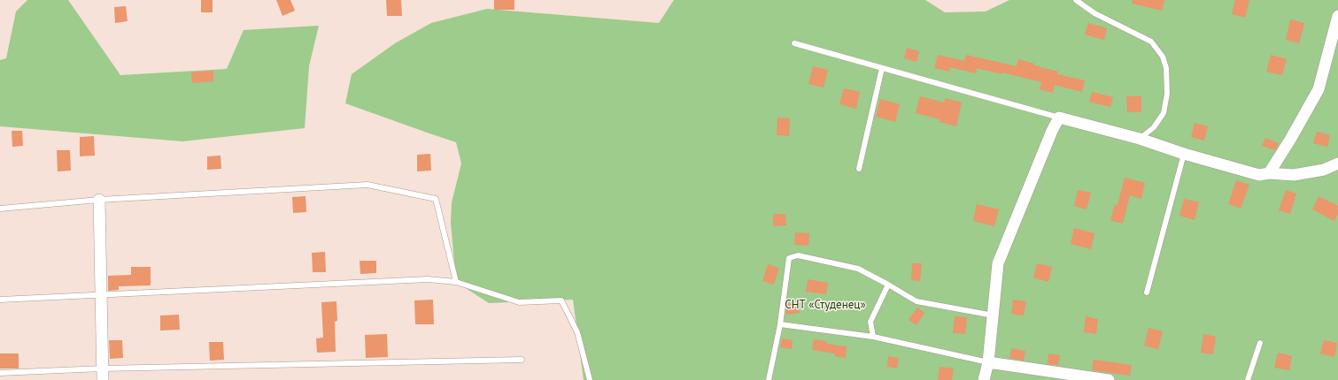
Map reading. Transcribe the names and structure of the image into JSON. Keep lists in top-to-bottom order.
{
  "parks": ["СНТ «Студенец»"]
}
